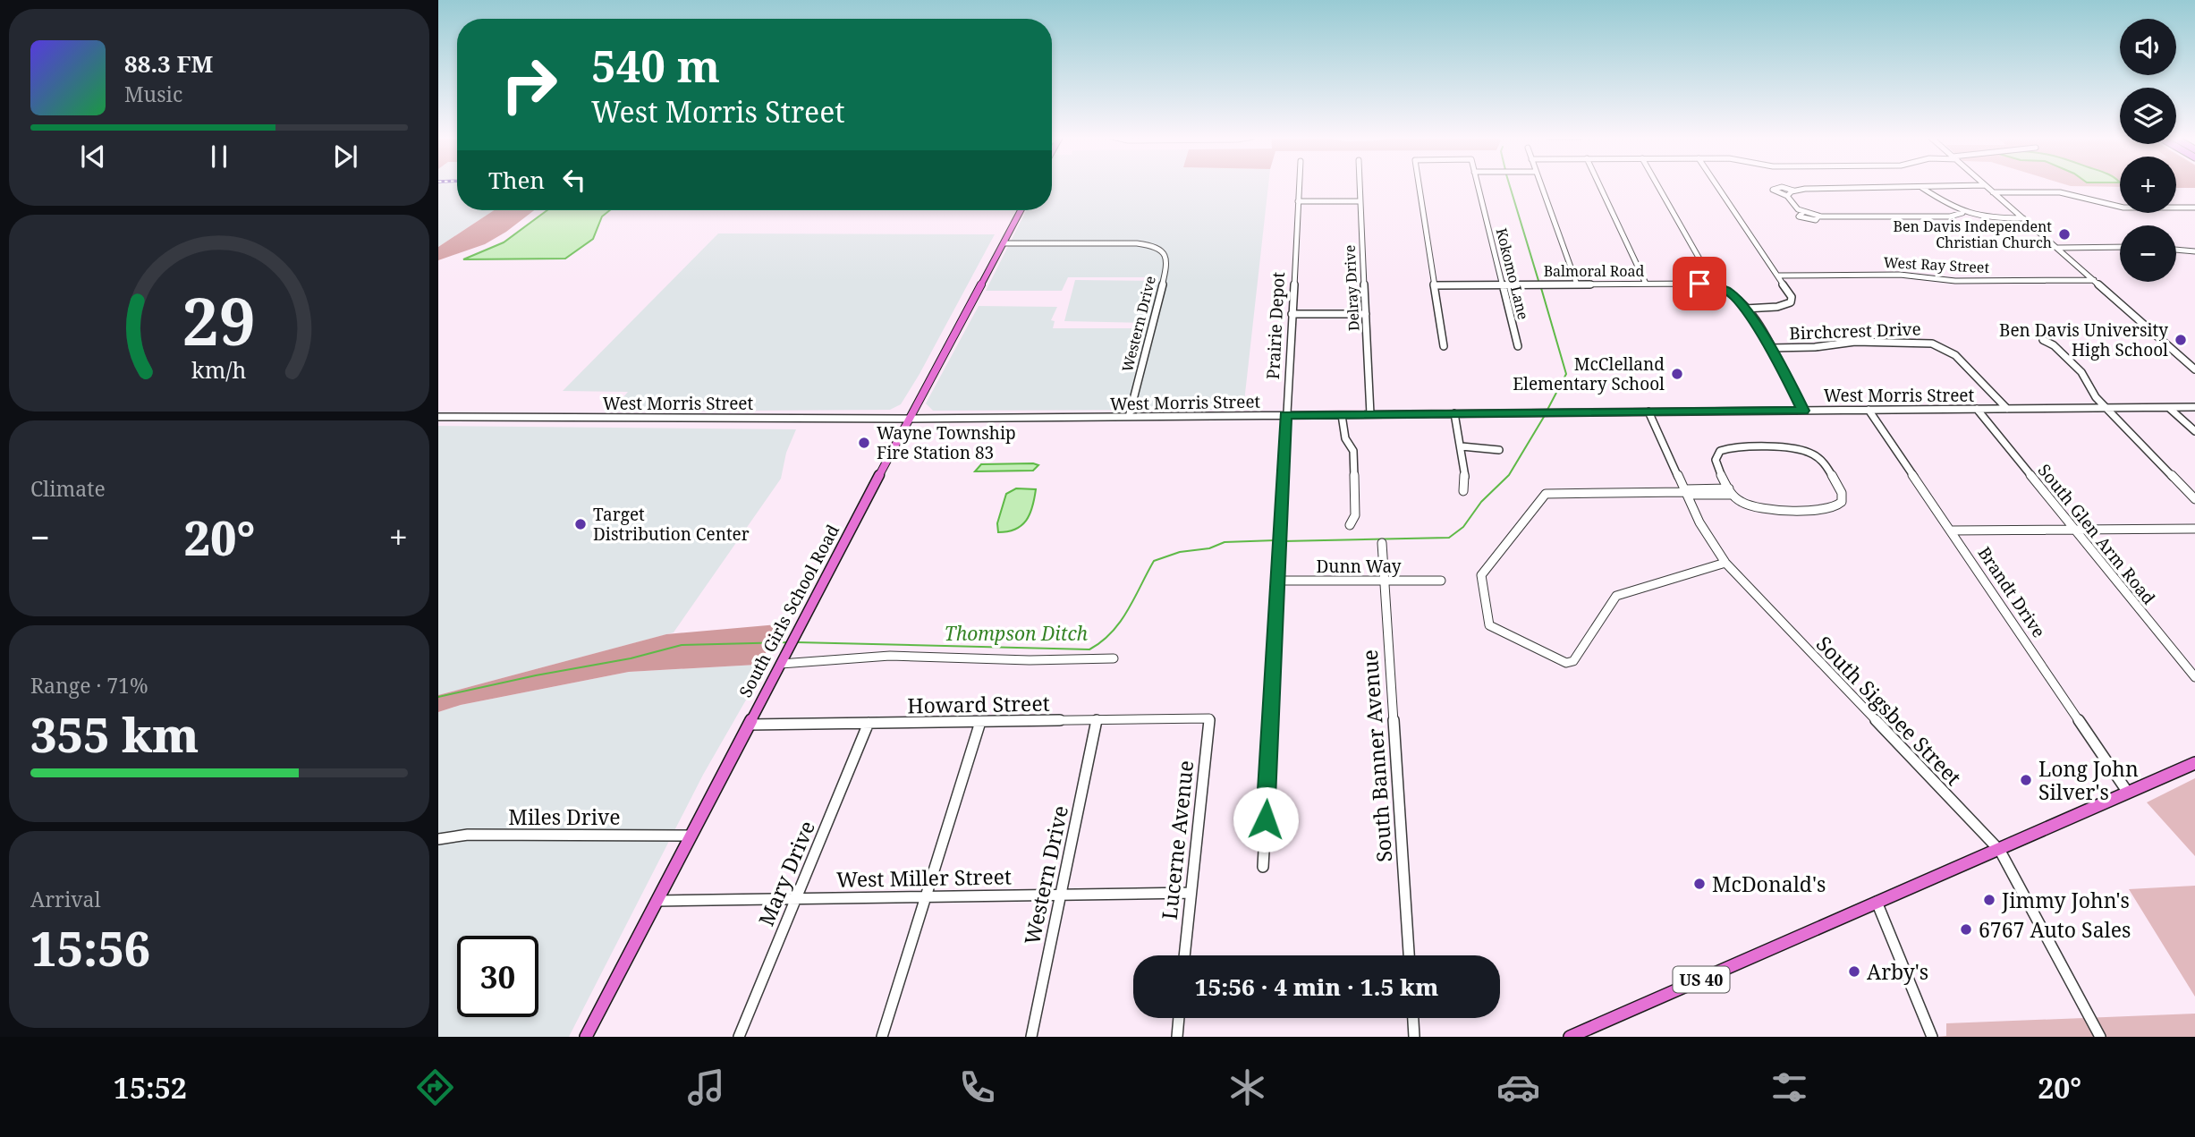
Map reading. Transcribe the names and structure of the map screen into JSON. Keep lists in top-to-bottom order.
{
  "streets": {
    "main road": ["South Girls School Road", "US 40"],
    "street": [
      "West Ray Street",
      "Balmoral Road",
      "Kokomo Lane",
      "Delray Drive",
      "Western Drive",
      "Prairie Depot",
      "Birchcrest Drive",
      "West Morris Street",
      "South Glen Arm Road",
      "Dunn Way",
      "Brandt Drive",
      "Howard Street",
      "South Sigsbee Street",
      "South Banner Avenue",
      "Miles Drive",
      "Lucerne Avenue",
      "Mary Drive",
      "West Miller Street"
    ]
  },
  "crossings": [
    ["Balmoral Road", "Kokomo Lane"],
    ["Balmoral Road", "Birchcrest Drive"],
    ["Balmoral Road", "West Morris Street"],
    ["Delray Drive", "West Morris Street"],
    ["Western Drive", "West Morris Street"],
    ["Western Drive", "South Girls School Road"],
    ["Western Drive", "Howard Street"],
    ["Western Drive", "West Miller Street"],
    ["Prairie Depot", "West Morris Street"],
    ["Prairie Depot", "Dunn Way"],
    ["Birchcrest Drive", "West Morris Street"],
    ["West Morris Street", "South Glen Arm Road"],
    ["West Morris Street", "Brandt Drive"],
    ["West Morris Street", "South Girls School Road"],
    ["West Morris Street", "South Sigsbee Street"],
    ["Dunn Way", "South Banner Avenue"],
    ["Brandt Drive", "US 40"],
    ["South Girls School Road", "Howard Street"],
    ["South Girls School Road", "Miles Drive"],
    ["South Girls School Road", "West Miller Street"],
    ["Howard Street", "Lucerne Avenue"],
    ["Howard Street", "Mary Drive"],
    ["South Sigsbee Street", "US 40"],
    ["Lucerne Avenue", "West Miller Street"],
    ["Mary Drive", "West Miller Street"]
  ],
  "water": ["Thompson Ditch"],
  "places": [
    "Ben Davis Independent Christian Church",
    "Ben Davis University High School",
    "McClelland Elementary School",
    "Wayne Township Fire Station 83",
    "Target Distribution Center",
    "Long John Silver's",
    "McDonald's",
    "Jimmy John's",
    "6767 Auto Sales",
    "Arby's"
  ],
  "page": {
    "map_buttons": ["+", "−"],
    "turn": ["540 m", "West Morris Street"],
    "song": ["88.3 FM", "Music"],
    "then": "Then",
    "tile": [
      "Climate",
      ["Range · 71%", "355 km"],
      ["Arrival", "15:56"]
    ],
    "heat": ["−", "20°", "+"],
    "limit": "30",
    "trip": "15:56 · 4 min · 1.5 km",
    "tabs": ["15:52", "20°"],
    "gauge": ["29", "km/h"]
  }
}
